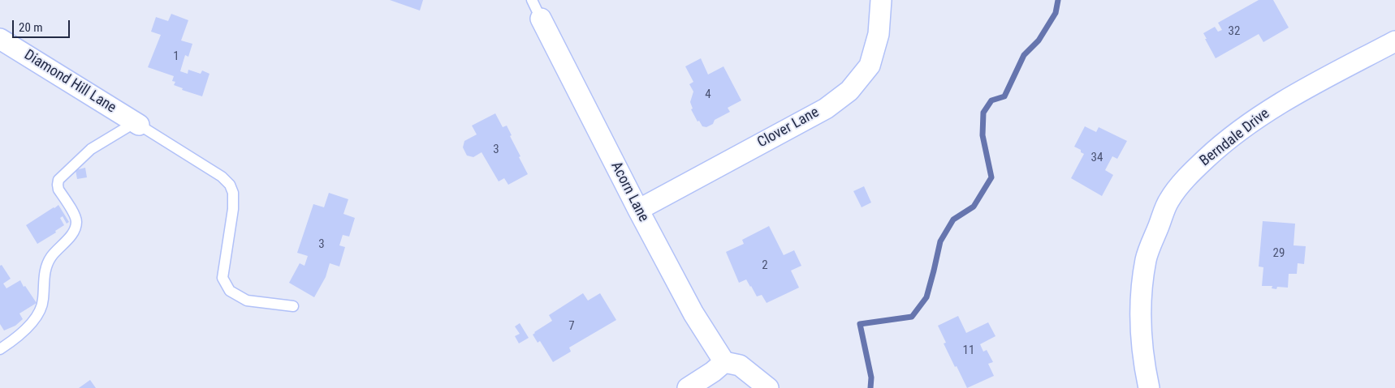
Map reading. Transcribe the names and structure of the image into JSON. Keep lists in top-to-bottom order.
{
  "streets": {
    "street": [
      "Diamond Hill Lane",
      "Clover Lane",
      "Berndale Drive",
      "Acorn Lane"
    ]
  },
  "crossings": [
    ["Clover Lane", "Acorn Lane"]
  ],
  "house_numbers": [
    "32",
    "1",
    "4",
    "3",
    "34",
    "3",
    "29",
    "2",
    "7",
    "11"
  ],
  "scale_bar": "20 m"
}
